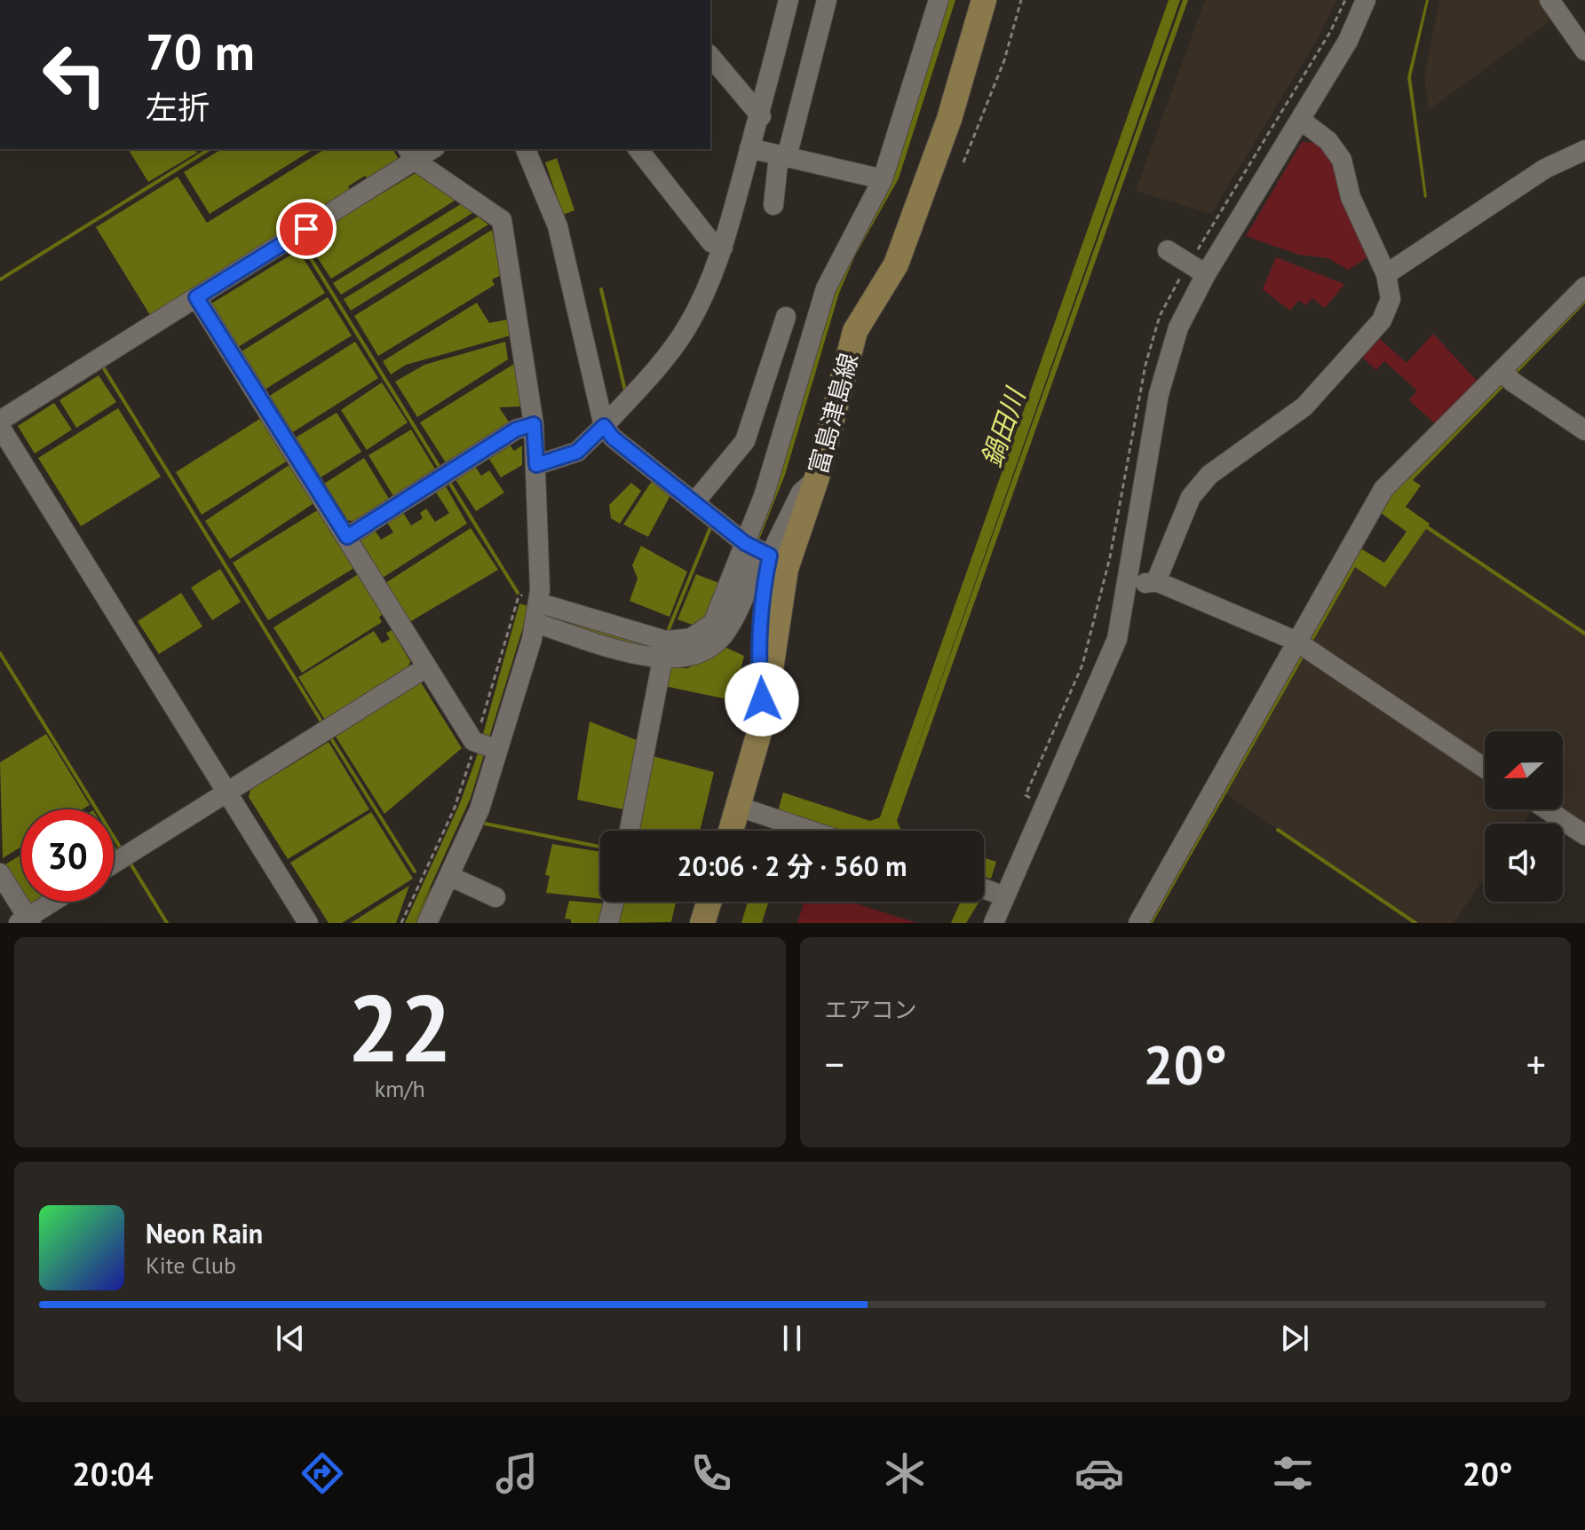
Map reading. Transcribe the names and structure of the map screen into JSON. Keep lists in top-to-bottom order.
{
  "streets": {
    "main road": ["富島津島線"]
  },
  "water": ["鍋田川"],
  "north": "left",
  "page": {
    "turn": ["70 m", "左折"],
    "limit": "30",
    "trip": "20:06 · 2 分 · 560 m",
    "tile": [
      ["22", "km/h"],
      "エアコン"
    ],
    "heat": ["−", "20°", "+"],
    "song": ["Neon Rain", "Kite Club"],
    "tabs": ["20:04", "20°"]
  }
}
